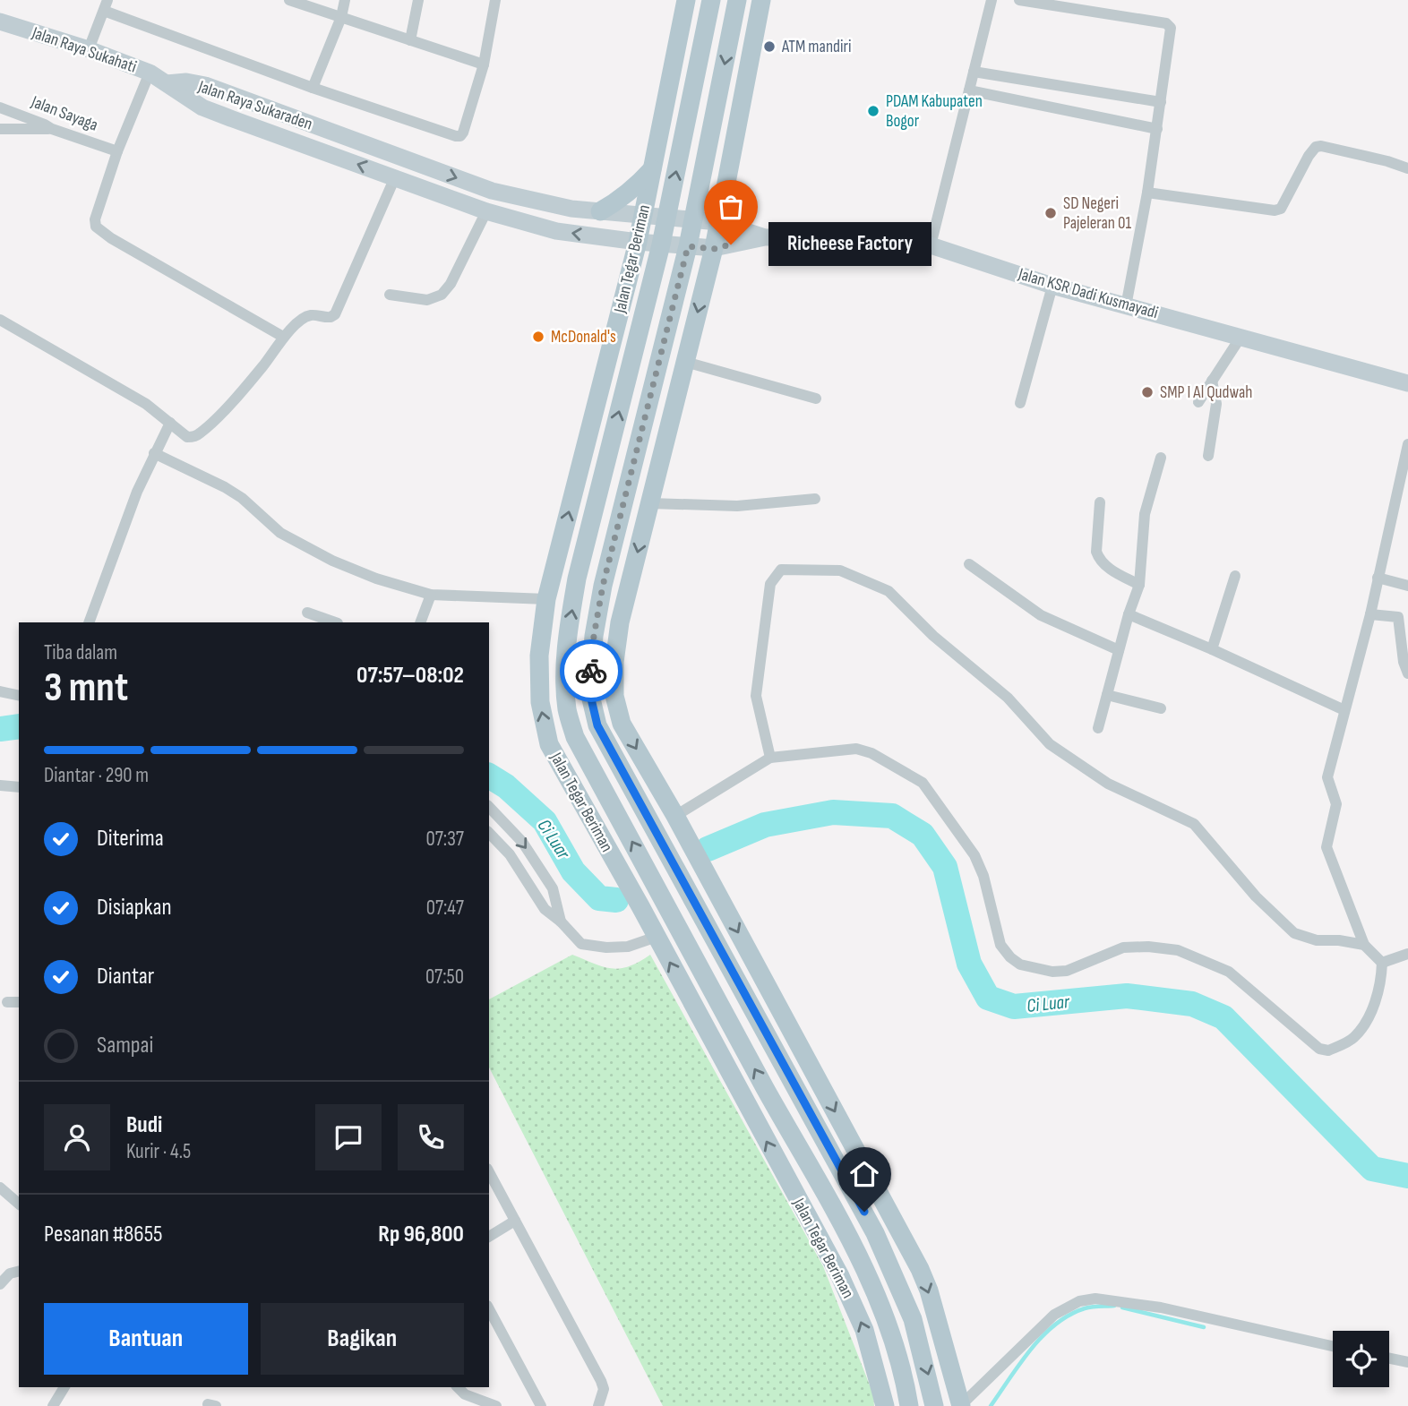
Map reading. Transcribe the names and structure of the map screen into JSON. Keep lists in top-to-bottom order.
{
  "streets": {
    "main road": [
      "Jalan Raya Sukahati",
      "Jalan Raya Sukaraden",
      "Jalan Tegar Beriman",
      "Jalan KSR Dadi Kusmayadi"
    ],
    "street": ["Jalan Sayaga"]
  },
  "crossings": [
    ["Jalan Raya Sukahati", "Jalan Raya Sukaraden"],
    ["Jalan Raya Sukaraden", "Jalan Tegar Beriman"],
    ["Jalan Raya Sukaraden", "Jalan KSR Dadi Kusmayadi"],
    ["Jalan Tegar Beriman", "Jalan KSR Dadi Kusmayadi"]
  ],
  "water": ["Ci Luar"],
  "places": [
    "ATM mandiri",
    "PDAM Kabupaten Bogor",
    "SD Negeri Pajeleran 01",
    "Richeese Factory",
    "McDonald's",
    "SMP I Al Qudwah"
  ],
  "page": {
    "bubble": "Richeese Factory",
    "heading": ["3 mnt", "Tiba dalam", "07:57–08:02"],
    "panel": [
      "Budi",
      "Kurir · 4.5",
      "Pesanan #8655",
      "Rp 96,800"
    ],
    "bar": "Diantar · 290 m",
    "list": [
      ["Diterima", "07:37"],
      ["Disiapkan", "07:47"],
      ["Diantar", "07:50"],
      "Sampai"
    ],
    "buttons": ["Bantuan", "Bagikan"]
  }
}
